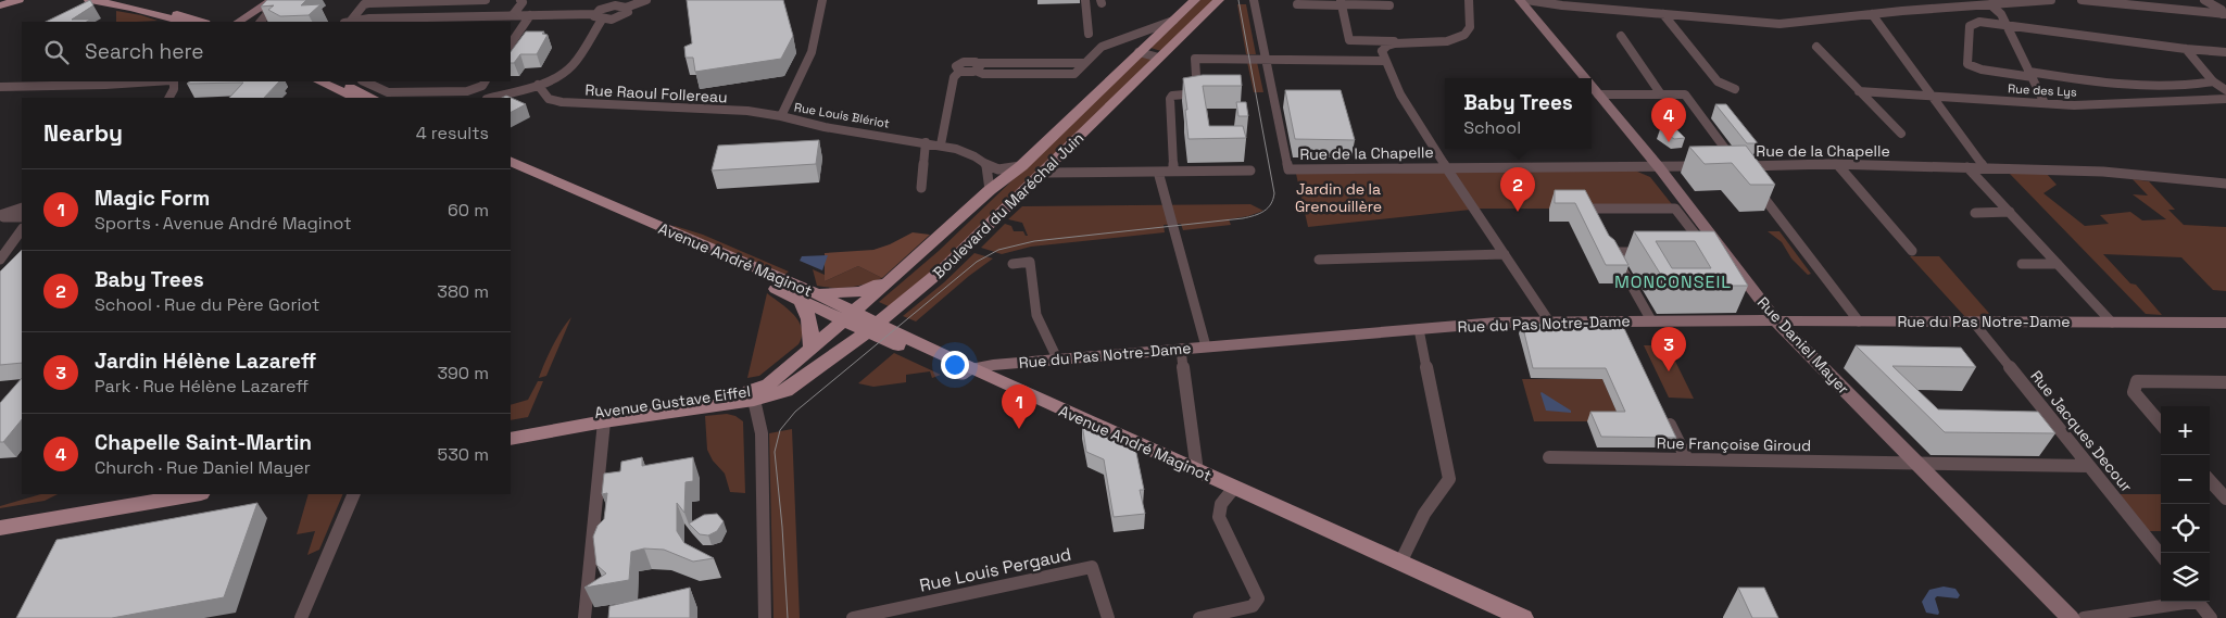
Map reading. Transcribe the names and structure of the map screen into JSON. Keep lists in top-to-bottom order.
{
  "streets": {
    "main road": ["Boulevard du Maréchal Juin", "Avenue André Maginot", "Avenue Gustave Eiffel"],
    "street": [
      "Rue des Lys",
      "Rue Raoul Follereau",
      "Rue Louis Blériot",
      "Rue de la Chapelle",
      "Rue du Pas Notre-Dame",
      "Rue Daniel Mayer",
      "Rue Jacques Decour",
      "Rue Françoise Giroud",
      "Rue Louis Pergaud"
    ]
  },
  "crossings": [
    ["Rue Raoul Follereau", "Rue Louis Blériot"],
    ["Rue de la Chapelle", "Rue Daniel Mayer"],
    ["Boulevard du Maréchal Juin", "Avenue André Maginot"],
    ["Boulevard du Maréchal Juin", "Avenue Gustave Eiffel"],
    ["Avenue André Maginot", "Rue du Pas Notre-Dame"],
    ["Avenue André Maginot", "Avenue Gustave Eiffel"],
    ["Rue du Pas Notre-Dame", "Rue Daniel Mayer"],
    ["Rue du Pas Notre-Dame", "Rue Jacques Decour"],
    ["Rue Daniel Mayer", "Rue Françoise Giroud"],
    ["Rue Jacques Decour", "Rue Françoise Giroud"]
  ],
  "districts": ["MONCONSEIL"],
  "parks": ["Jardin de la Grenouillère"],
  "page": {
    "search": "Search here",
    "popup": ["Baby Trees", "School"],
    "pins": [
      "4",
      "2",
      "3",
      "1"
    ],
    "heading": ["Nearby", "4 results"],
    "list": [
      {
        "mark": "1",
        "name": "Magic Form",
        "note": "Sports · Avenue André Maginot",
        "value": "60 m"
      },
      {
        "mark": "2",
        "name": "Baby Trees",
        "note": "School · Rue du Père Goriot",
        "value": "380 m"
      },
      {
        "mark": "3",
        "name": "Jardin Hélène Lazareff",
        "note": "Park · Rue Hélène Lazareff",
        "value": "390 m"
      },
      {
        "mark": "4",
        "name": "Chapelle Saint-Martin",
        "note": "Church · Rue Daniel Mayer",
        "value": "530 m"
      }
    ],
    "map_buttons": ["+", "−"]
  }
}
